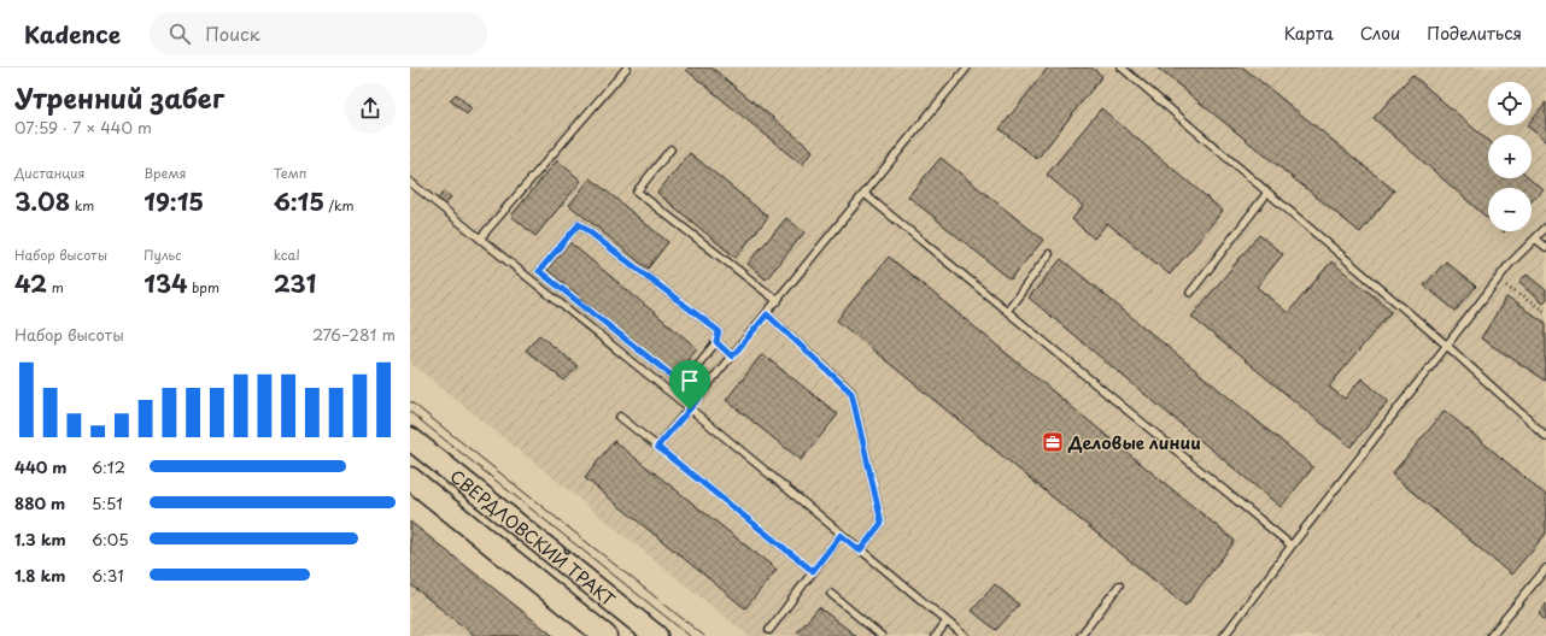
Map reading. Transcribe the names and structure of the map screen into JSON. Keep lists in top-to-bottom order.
{
  "streets": {
    "main road": ["СВЕРДЛОВСКИЙ ТРАКТ"]
  },
  "places": {
    "office": ["Деловые линии"]
  },
  "page": {
    "header": "Kadence",
    "search": "Поиск",
    "nav": ["Карта", "Слои", "Поделиться"],
    "heading": ["Утренний забег", "07:59 · 7 × 440 m"],
    "map_buttons": ["+", "−"],
    "stats": [
      ["Дистанция", "3.08 km"],
      ["Время", "19:15"],
      ["Темп", "6:15 /km"],
      ["Набор высоты", "42 m"],
      ["Пульс", "134 bpm"],
      ["kcal", "231"]
    ],
    "chart": ["Набор высоты", "276–281 m"],
    "list": [
      {
        "name": "440 m",
        "note": "6:12"
      },
      {
        "name": "880 m",
        "note": "5:51"
      },
      {
        "name": "1.3 km",
        "note": "6:05"
      },
      {
        "name": "1.8 km",
        "note": "6:31"
      }
    ]
  }
}
